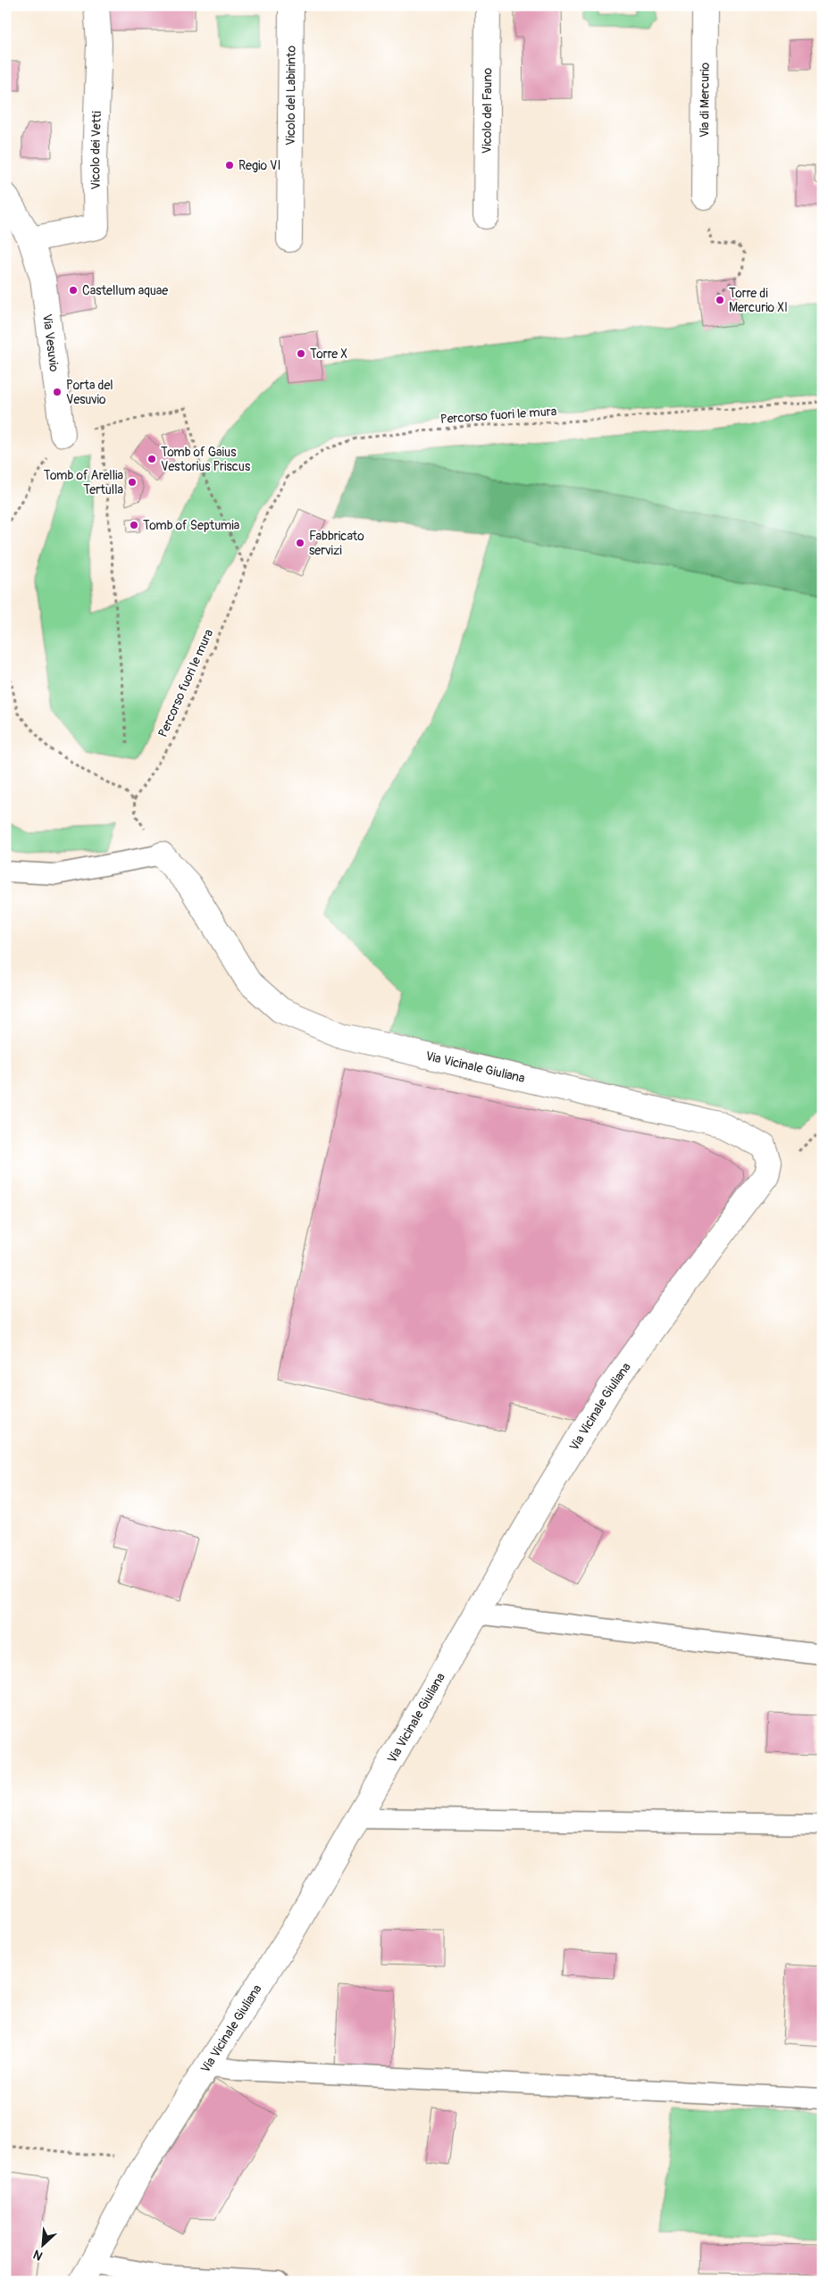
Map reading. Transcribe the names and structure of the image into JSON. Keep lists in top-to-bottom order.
{
  "streets": {
    "street": [
      "Vicolo del Labirinto",
      "Via di Mercurio",
      "Vicolo del Fauno",
      "Vicolo dei Vetti",
      "Via Vesuvio",
      "Via Vicinale Giuliana"
    ],
    "path": ["Percorso fuori le mura"]
  },
  "crossings": [
    ["Vicolo dei Vetti", "Via Vesuvio"]
  ],
  "places": [
    "Regio VI",
    "Castellum aquae",
    "Torre di Mercurio XI",
    "Torre X",
    "Porta del Vesuvio",
    "Tomb of Gaius Vestorius Priscus",
    "Tomb of Arellia Tertulla",
    "Tomb of Septumia",
    "Fabbricato servizi"
  ],
  "north": "bottom left"
}
